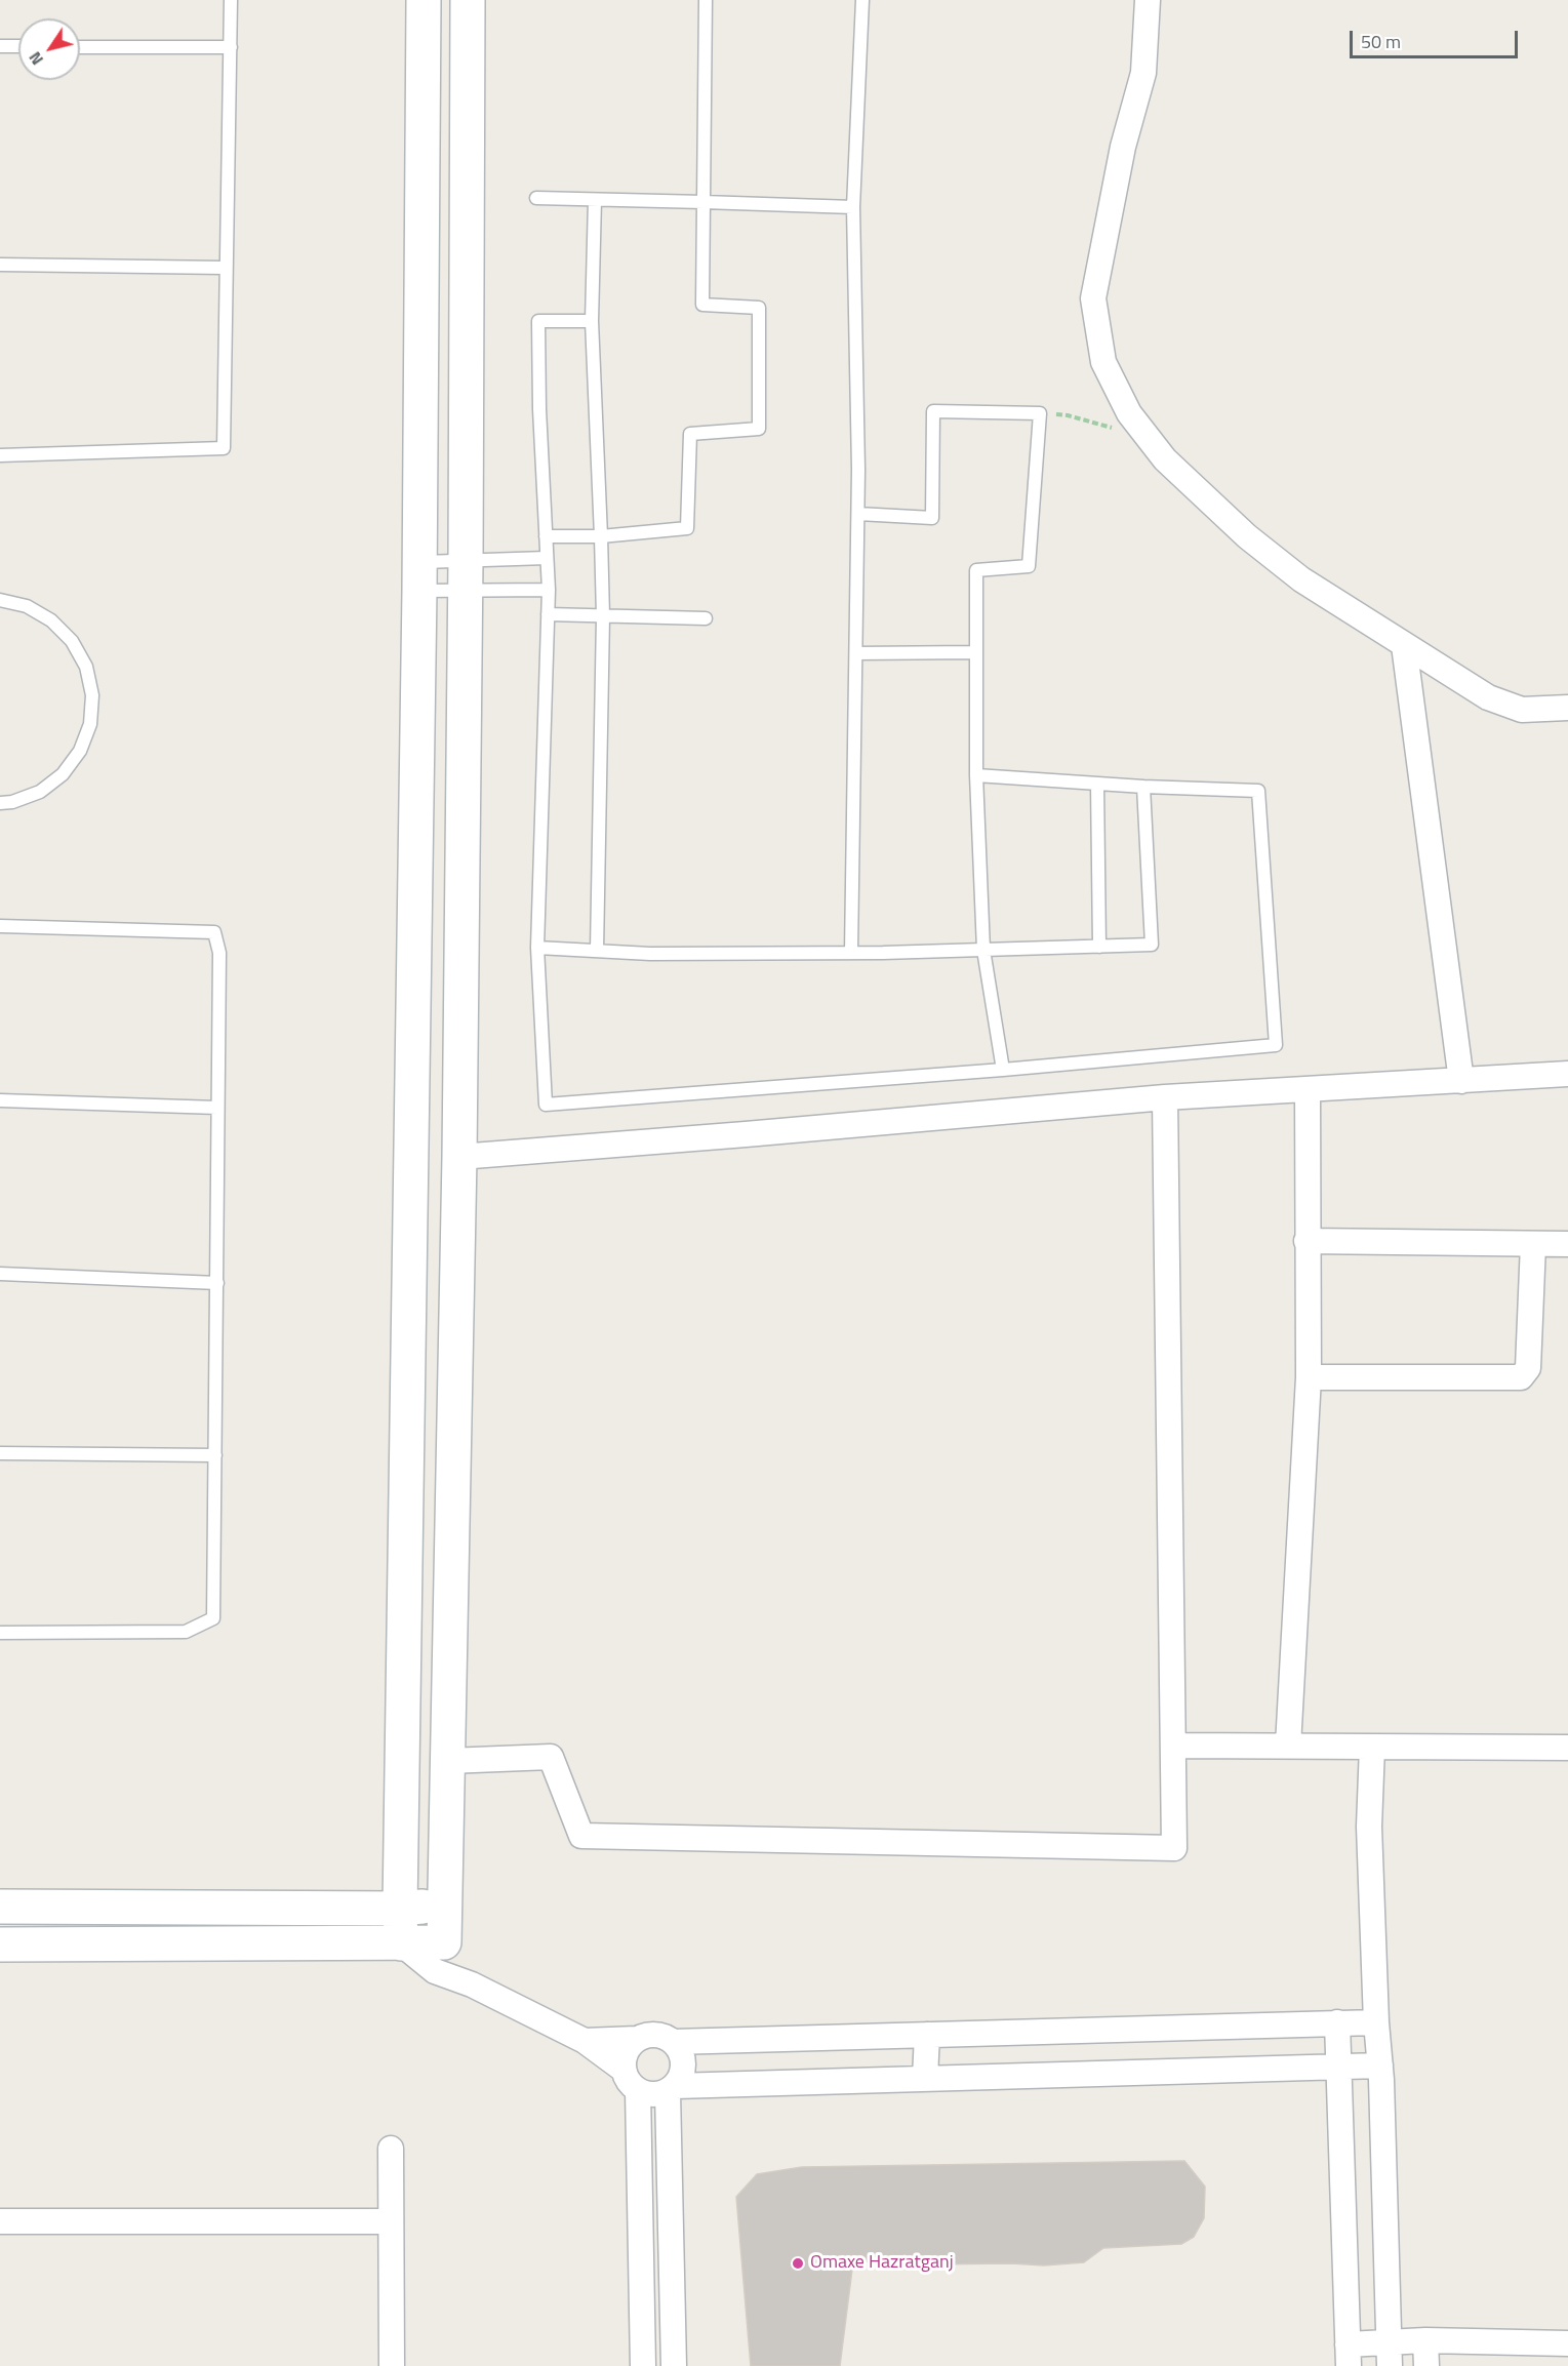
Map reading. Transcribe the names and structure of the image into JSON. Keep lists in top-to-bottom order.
{
  "places": ["Omaxe Hazratganj"],
  "scale_bar": "50 m",
  "north": "bottom left"
}
